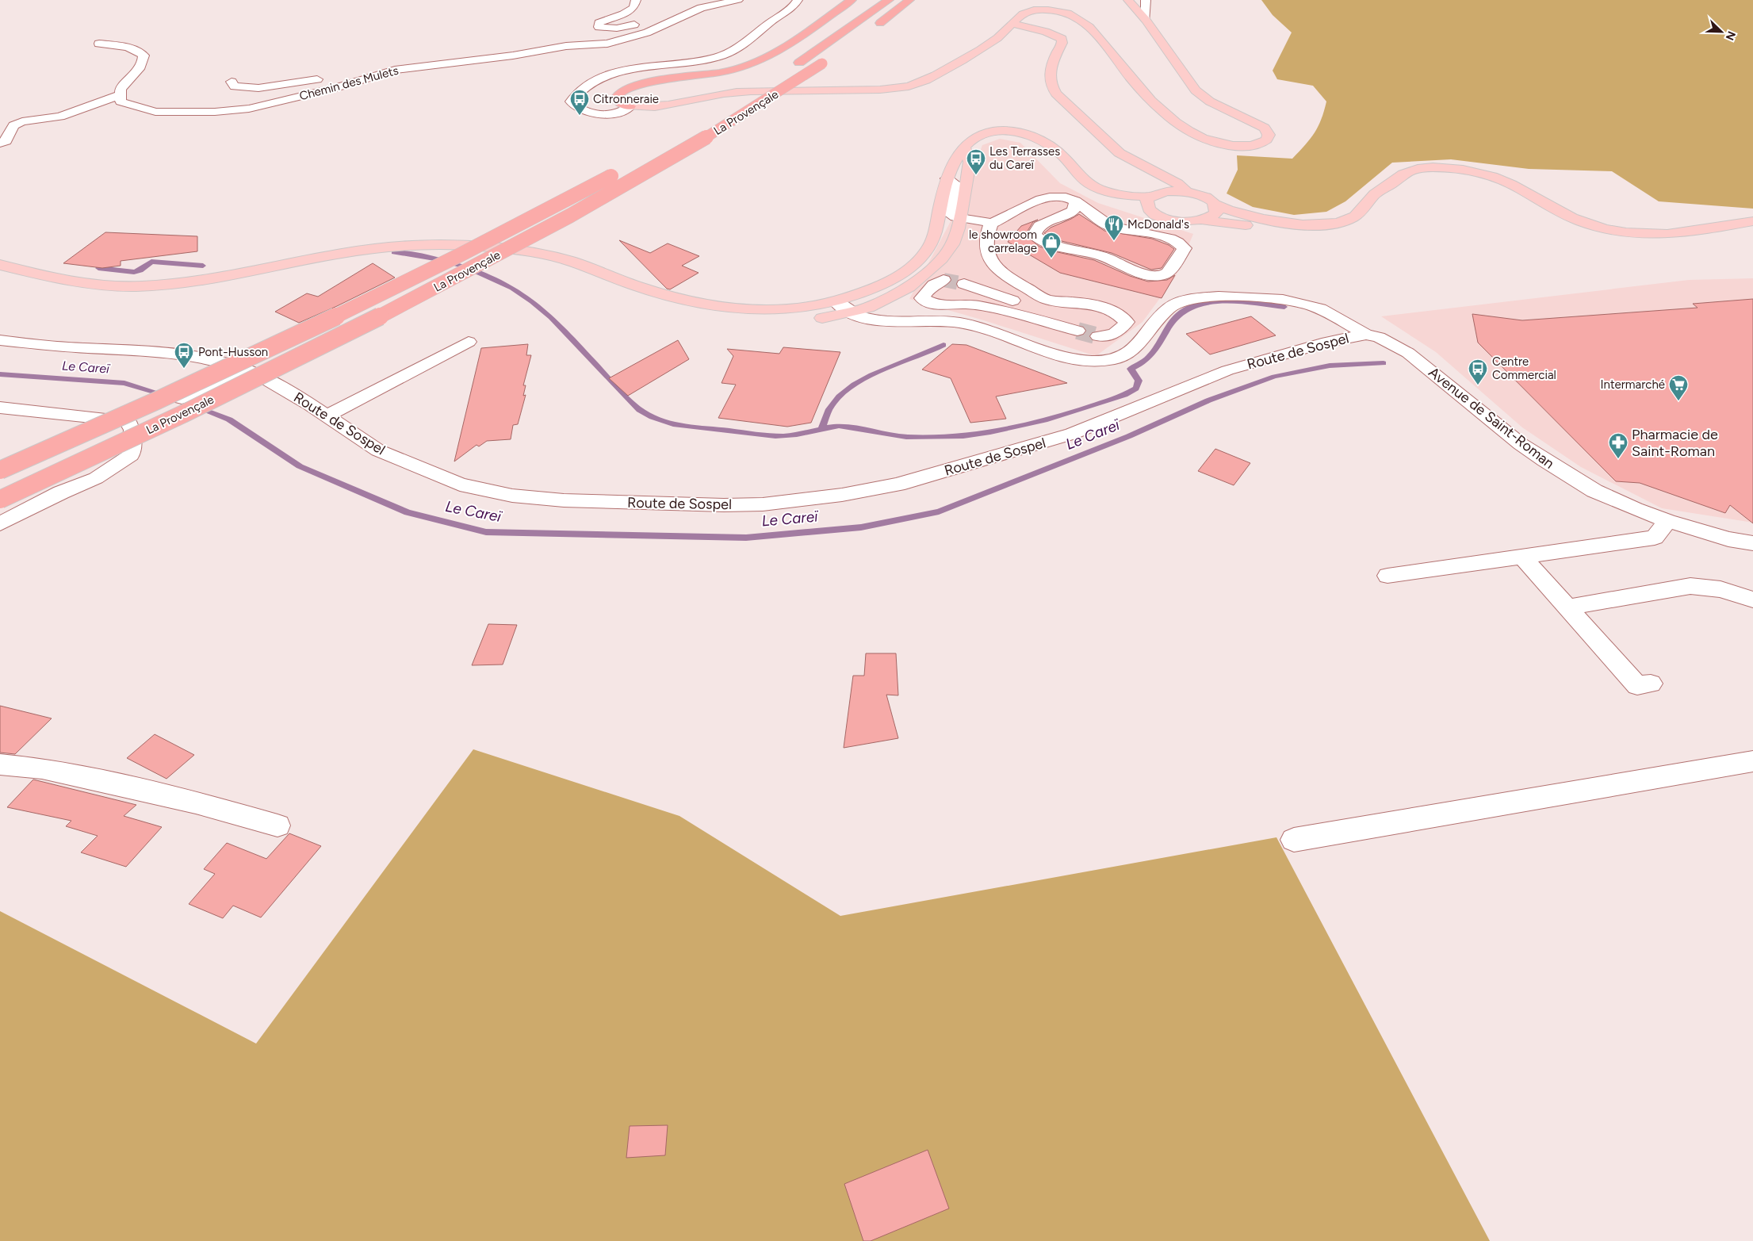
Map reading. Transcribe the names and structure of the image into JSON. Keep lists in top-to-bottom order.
{
  "streets": {
    "highway": ["La Provençale"],
    "street": ["Chemin des Mulets", "Route de Sospel", "Avenue de Saint-Roman"]
  },
  "crossings": [
    ["Route de Sospel", "Avenue de Saint-Roman"]
  ],
  "water": ["Le Careï"],
  "places": {
    "bus stop": [
      "Citronneraie",
      "Les Terrasses du Careï",
      "Pont-Husson",
      "Centre Commercial"
    ],
    "restaurant": ["McDonald's"],
    "shop": ["le showroom carrelage"],
    "supermarket": ["Intermarché"],
    "pharmacy": ["Pharmacie de Saint-Roman"]
  },
  "north": "bottom right"
}
